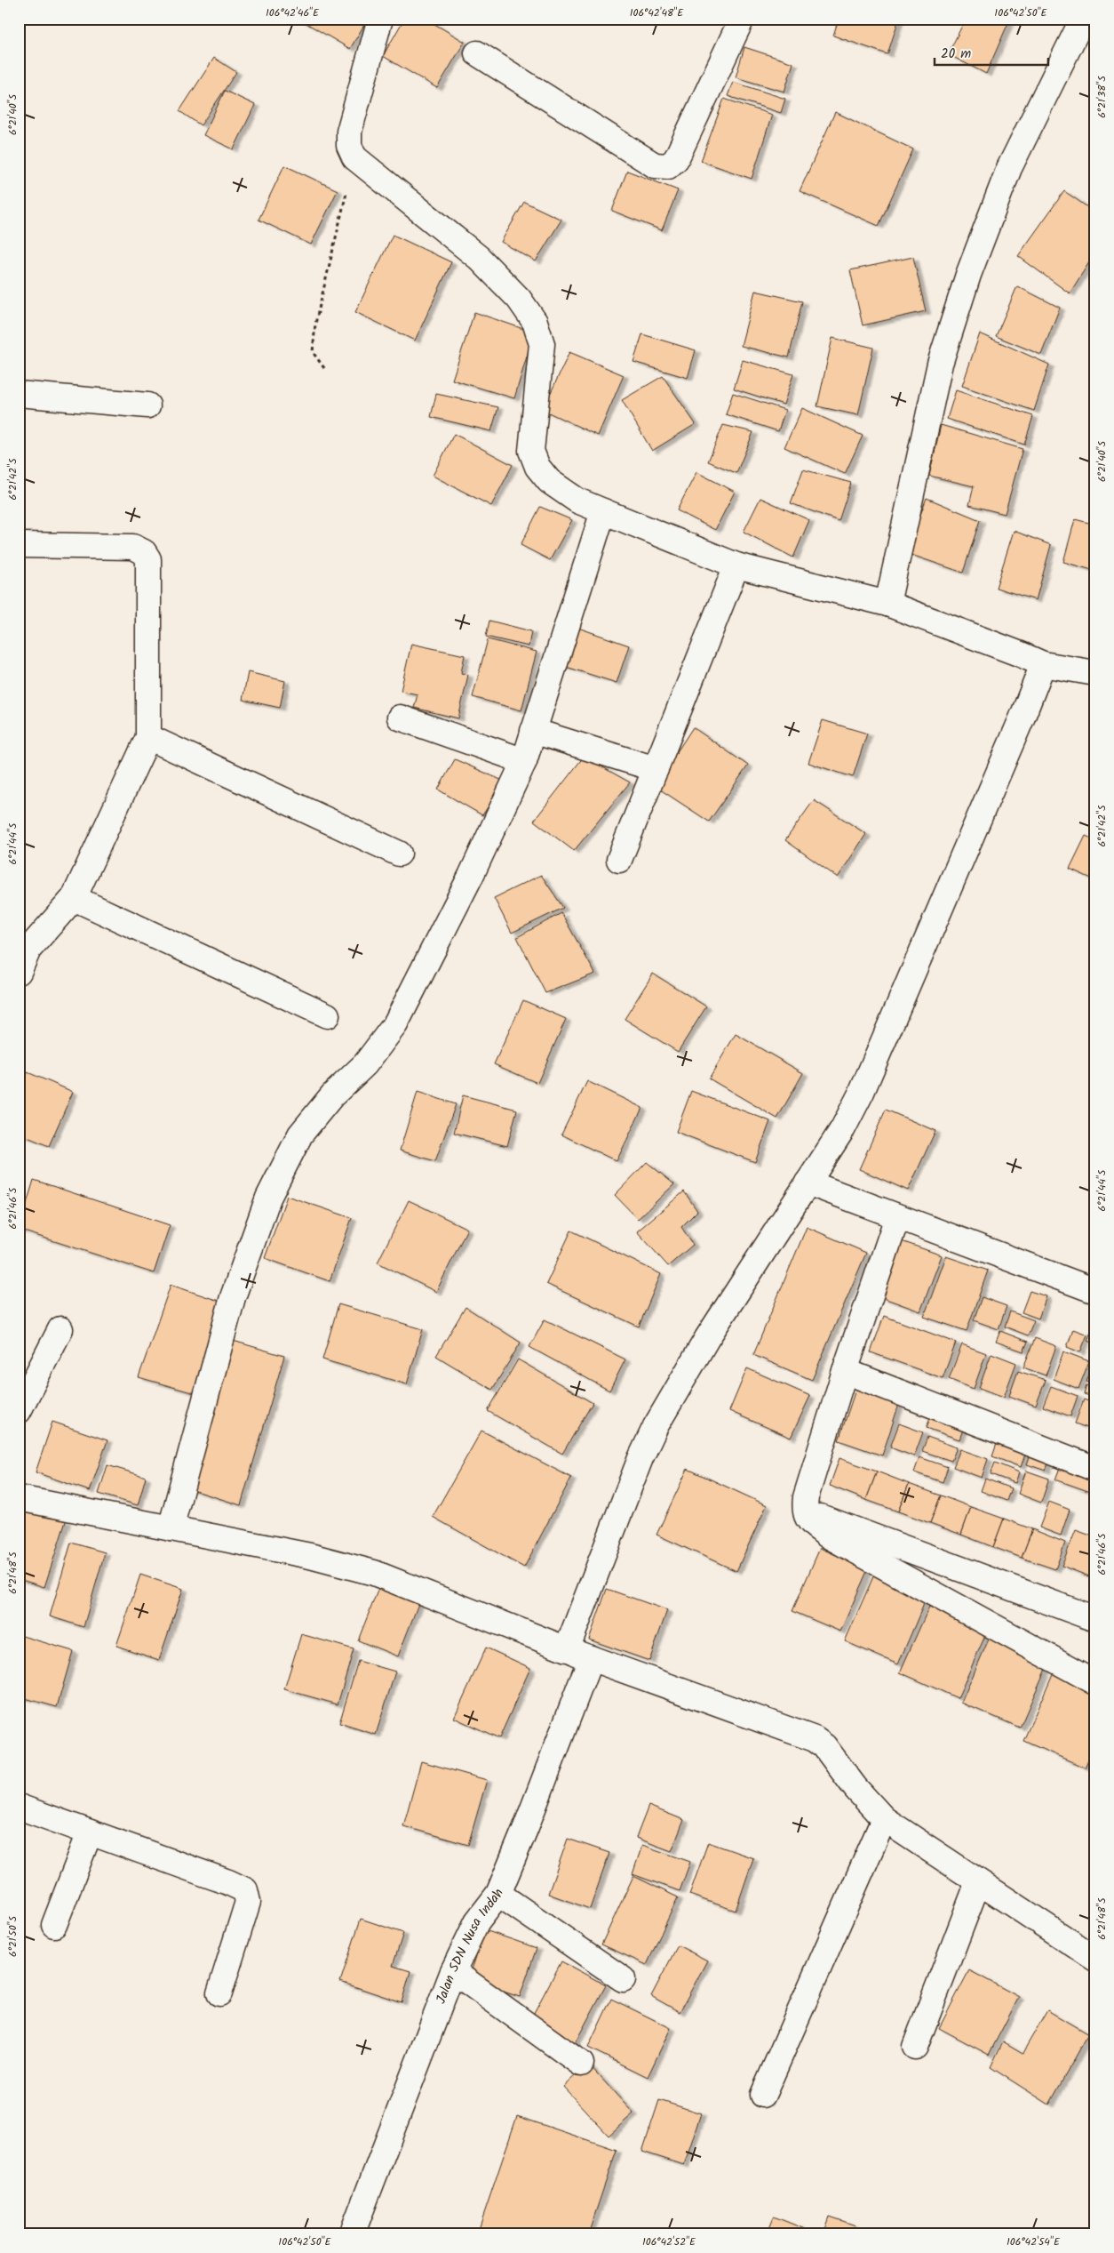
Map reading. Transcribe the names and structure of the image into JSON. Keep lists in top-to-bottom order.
{
  "streets": {
    "street": ["Jalan SDN Nusa Indah"]
  },
  "scale_bar": "20 m",
  "coordinates": [
    "106°42'46\"E",
    "106°42'48\"E",
    "106°42'50\"E",
    "6°21'38\"S",
    "6°21'40\"S",
    "6°21'42\"S",
    "6°21'44\"S",
    "6°21'46\"S",
    "6°21'48\"S",
    "6°21'50\"S",
    "106°42'52\"E",
    "106°42'54\"E"
  ]
}
